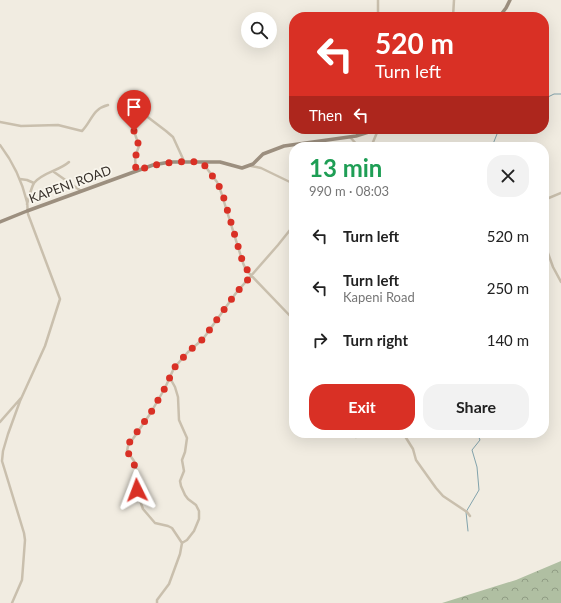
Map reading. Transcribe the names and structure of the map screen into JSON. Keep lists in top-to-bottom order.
{
  "streets": {
    "main road": ["KAPENI ROAD"]
  },
  "page": {
    "turn": ["520 m", "Turn left"],
    "then": "Then",
    "heading": ["13 min", "990 m · 08:03"],
    "list": [
      {
        "name": "Turn left",
        "value": "520 m"
      },
      {
        "name": "Turn left",
        "note": "Kapeni Road",
        "value": "250 m"
      },
      {
        "name": "Turn right",
        "value": "140 m"
      }
    ],
    "buttons": ["Exit", "Share"]
  }
}
